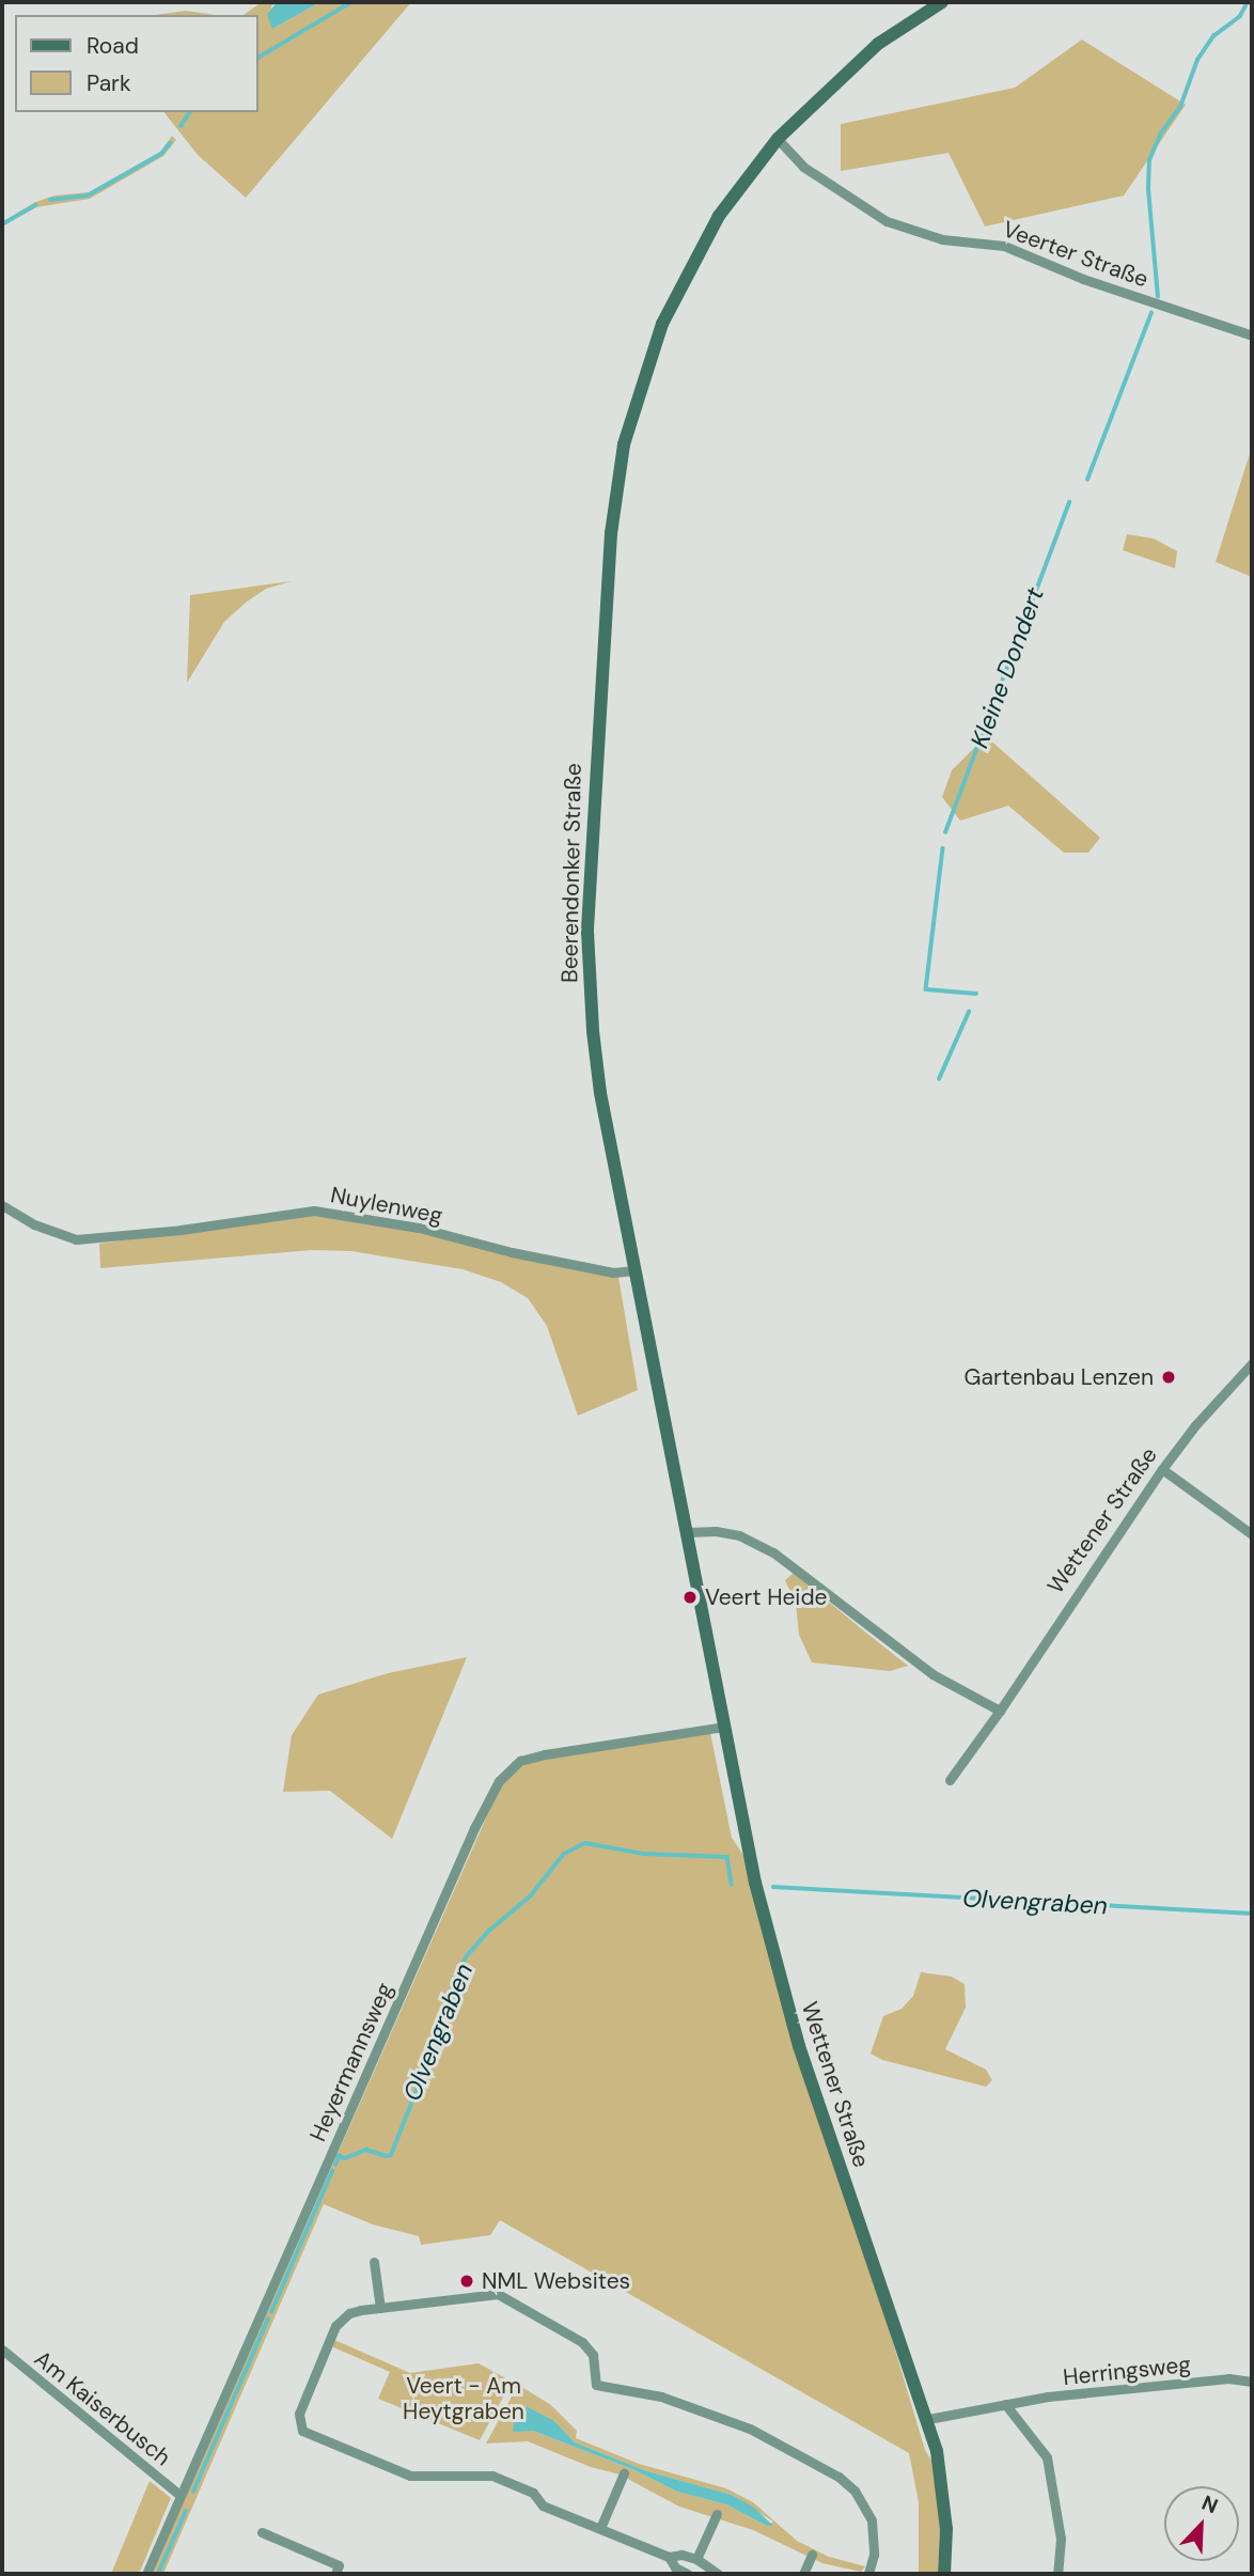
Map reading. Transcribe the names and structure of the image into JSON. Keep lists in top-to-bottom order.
{
  "streets": {
    "street": [
      "Veerter Straße",
      "Beerendonker Straße",
      "Nuylenweg",
      "Wettener Straße",
      "Heyermannsweg",
      "Herringsweg",
      "Am Kaiserbusch"
    ]
  },
  "crossings": [
    ["Veerter Straße", "Beerendonker Straße"],
    ["Beerendonker Straße", "Nuylenweg"],
    ["Beerendonker Straße", "Wettener Straße"],
    ["Wettener Straße", "Heyermannsweg"],
    ["Wettener Straße", "Herringsweg"],
    ["Heyermannsweg", "Am Kaiserbusch"]
  ],
  "water": ["Kleine Dondert", "Olvengraben"],
  "parks": ["Veert - Am Heytgraben"],
  "places": ["Gartenbau Lenzen", "Veert Heide", "NML Websites"],
  "legend": ["Road", "Park"],
  "north": "top right"
}
